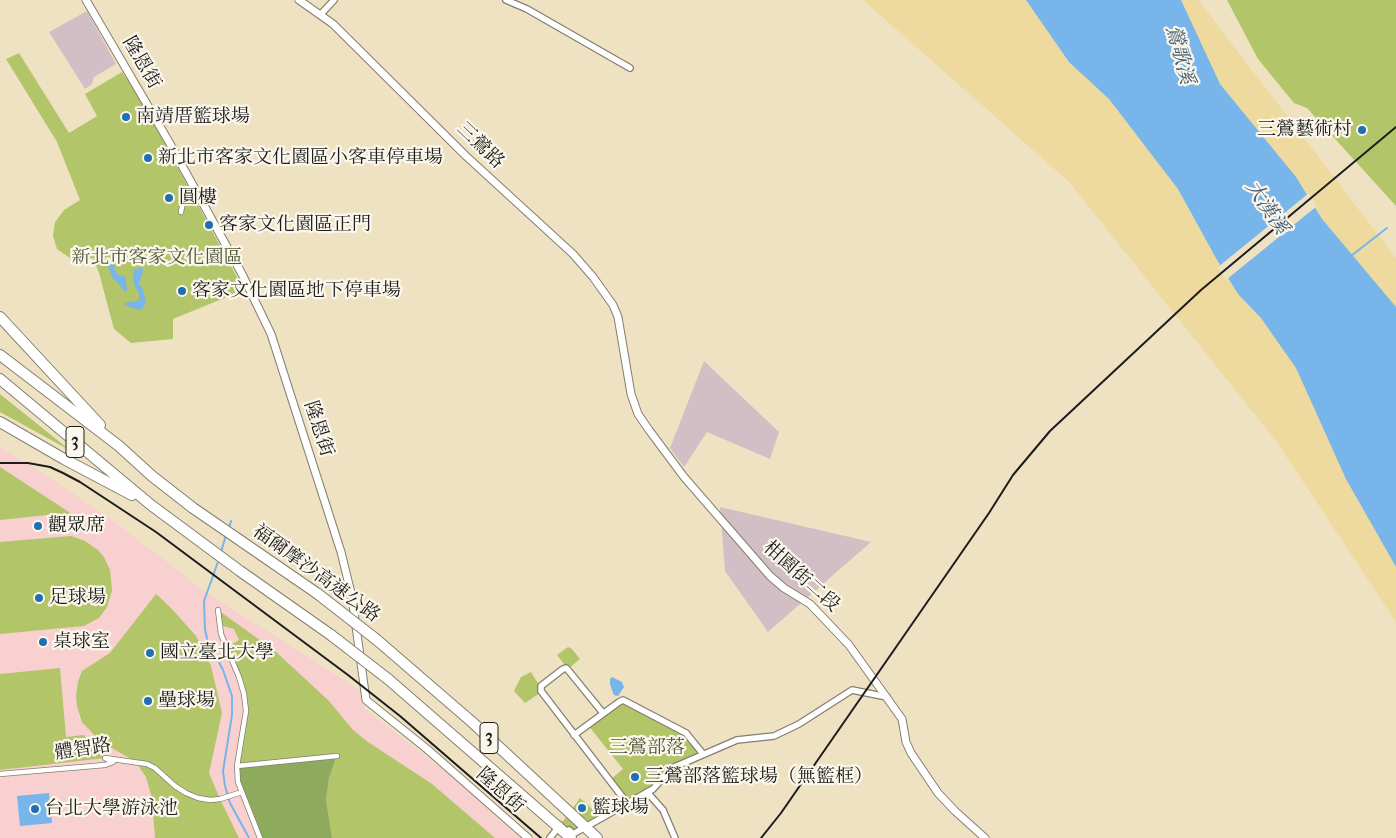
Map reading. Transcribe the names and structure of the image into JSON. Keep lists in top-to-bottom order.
{
  "streets": {
    "highway": ["3", "福爾摩沙高速公路"],
    "street": [
      "隆恩街",
      "三鶯路",
      "柑園街二段",
      "體智路"
    ]
  },
  "crossings": [
    ["三鶯路", "柑園街二段"]
  ],
  "water": ["鶯歌溪", "大漢溪"],
  "parks": ["新北市客家文化園區", "三鶯部落"],
  "places": [
    "南靖厝籃球場",
    "三鶯藝術村",
    "新北市客家文化園區小客車停車場",
    "圓樓",
    "客家文化園區正門",
    "客家文化園區地下停車場",
    "觀眾席",
    "足球場",
    "桌球室",
    "國立臺北大學",
    "壘球場",
    "三鶯部落籃球場（無籃框）",
    "籃球場",
    "台北大學游泳池"
  ]
}
